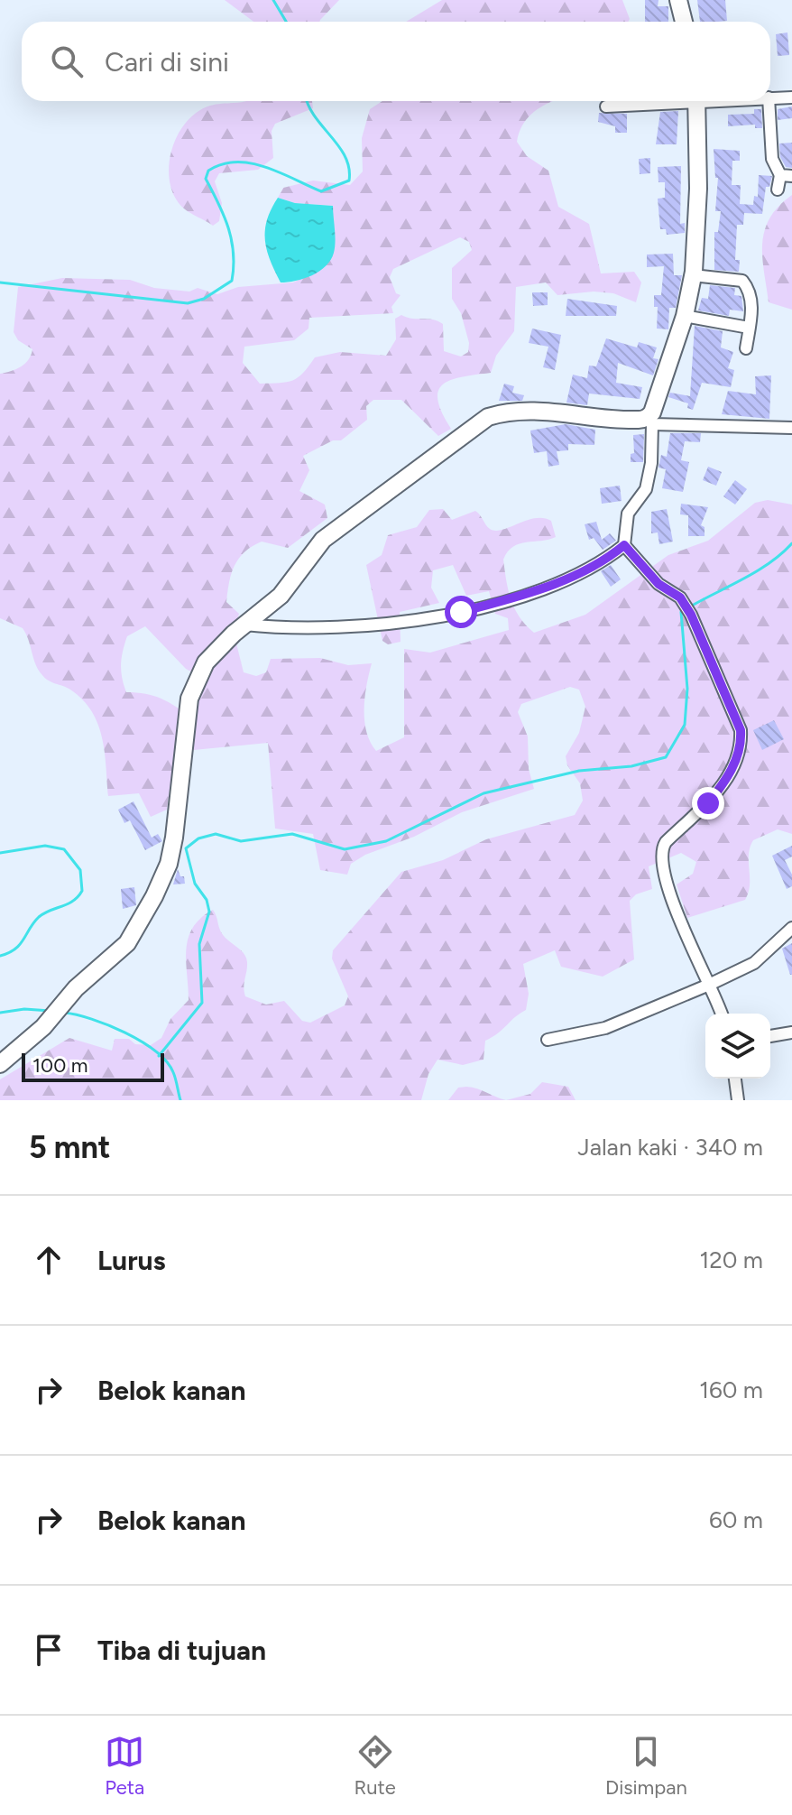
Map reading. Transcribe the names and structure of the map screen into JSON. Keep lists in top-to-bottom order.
{
  "scale_bar": "100 m",
  "page": {
    "search": "Cari di sini",
    "scale": "100 m",
    "heading": ["5 mnt", "Jalan kaki · 340 m"],
    "list": [
      ["Lurus", "120 m"],
      ["Belok kanan", "160 m"],
      ["Belok kanan", "60 m"],
      "Tiba di tujuan"
    ],
    "nav": ["Peta", "Rute", "Disimpan"]
  }
}
